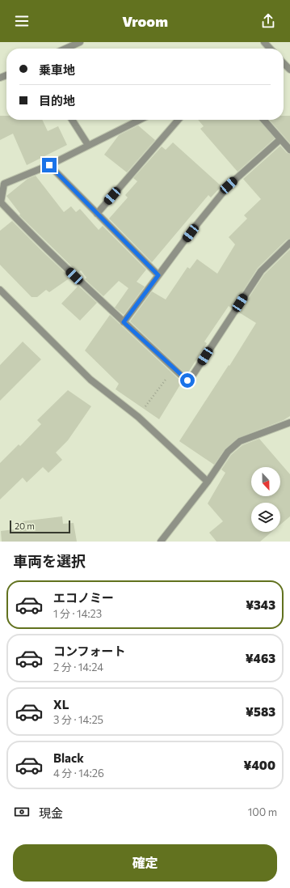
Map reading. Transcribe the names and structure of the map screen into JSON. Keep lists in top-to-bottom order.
{
  "scale_bar": "20 m",
  "north": "bottom",
  "page": {
    "header": "Vroom",
    "banner": ["乗車地", "目的地"],
    "scale": "20 m",
    "heading": "車両を選択",
    "list": [
      {
        "name": "エコノミー",
        "note": "1 分 · 14:23",
        "value": "¥343"
      },
      {
        "name": "コンフォート",
        "note": "2 分 · 14:24",
        "value": "¥463"
      },
      {
        "name": "XL",
        "note": "3 分 · 14:25",
        "value": "¥583"
      },
      {
        "name": "Black",
        "note": "4 分 · 14:26",
        "value": "¥400"
      }
    ],
    "pay": ["現金", "100 m"],
    "buttons": "確定"
  }
}
